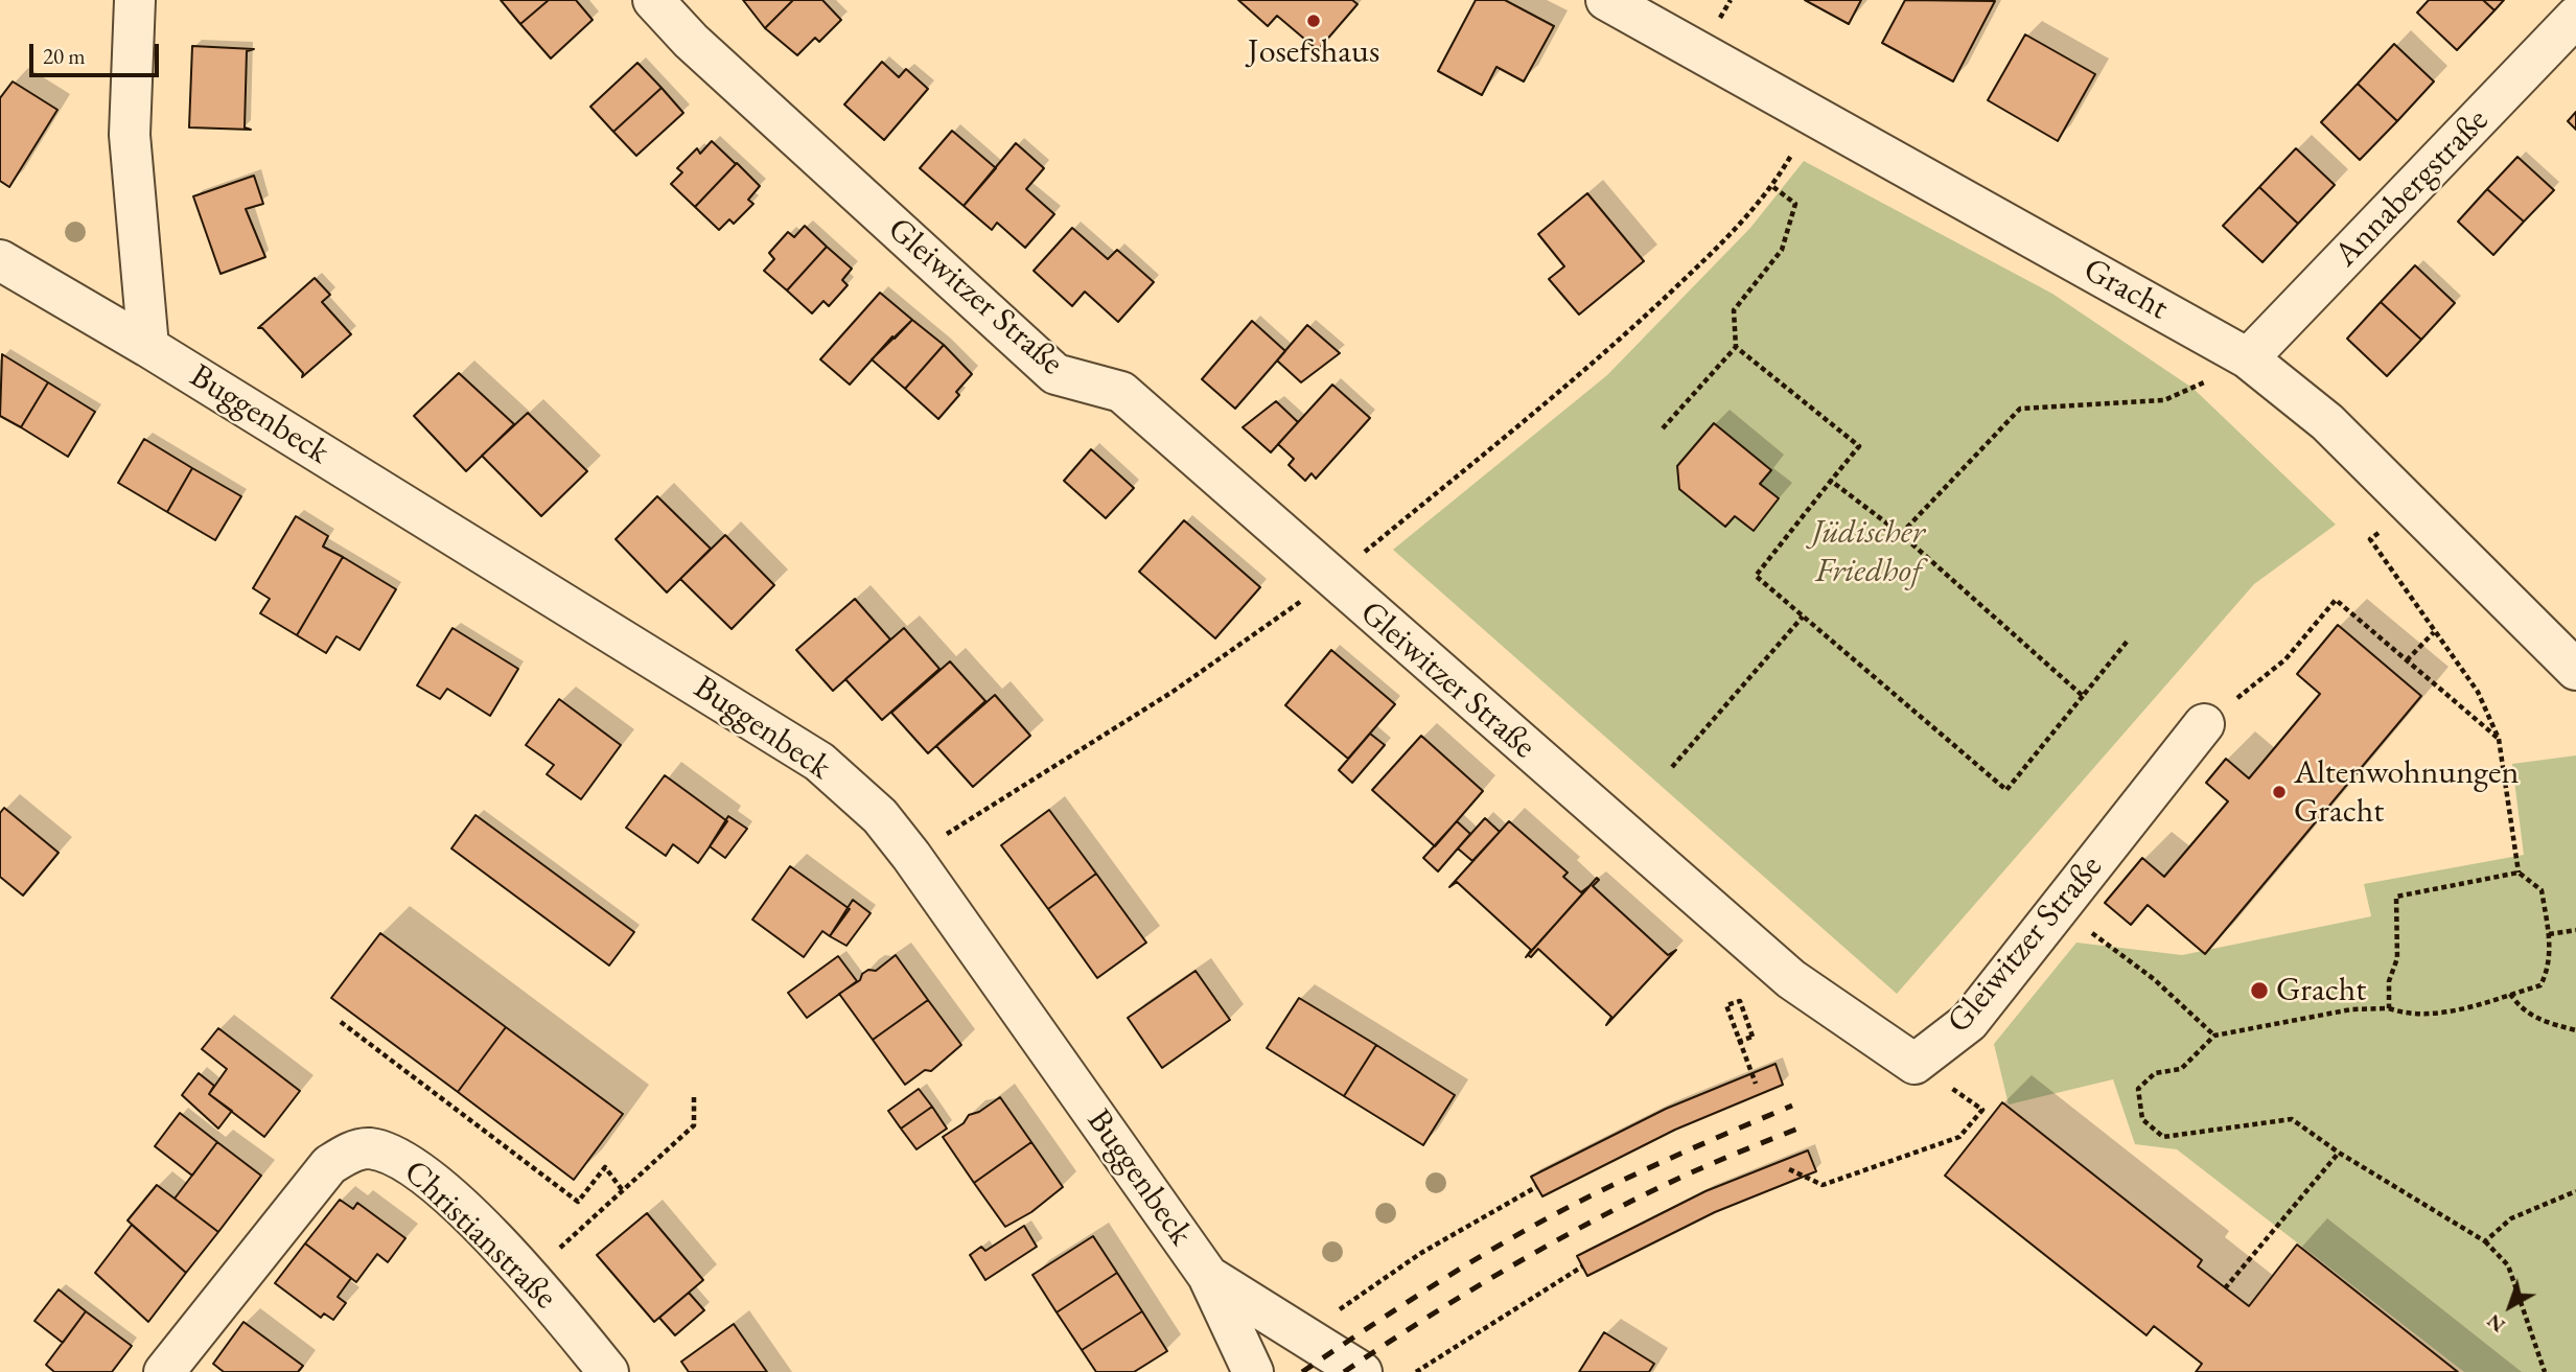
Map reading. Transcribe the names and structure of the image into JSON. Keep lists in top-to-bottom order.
{
  "streets": {
    "street": [
      "Annabergstraße",
      "Gracht",
      "Gleiwitzer Straße",
      "Buggenbeck",
      "Christianstraße"
    ]
  },
  "crossings": [
    ["Annabergstraße", "Gracht"]
  ],
  "parks": ["Jüdischer Friedhof"],
  "places": ["Josefshaus", "Altenwohnungen Gracht", "Gracht"],
  "scale_bar": "20 m",
  "north": "bottom left"
}
